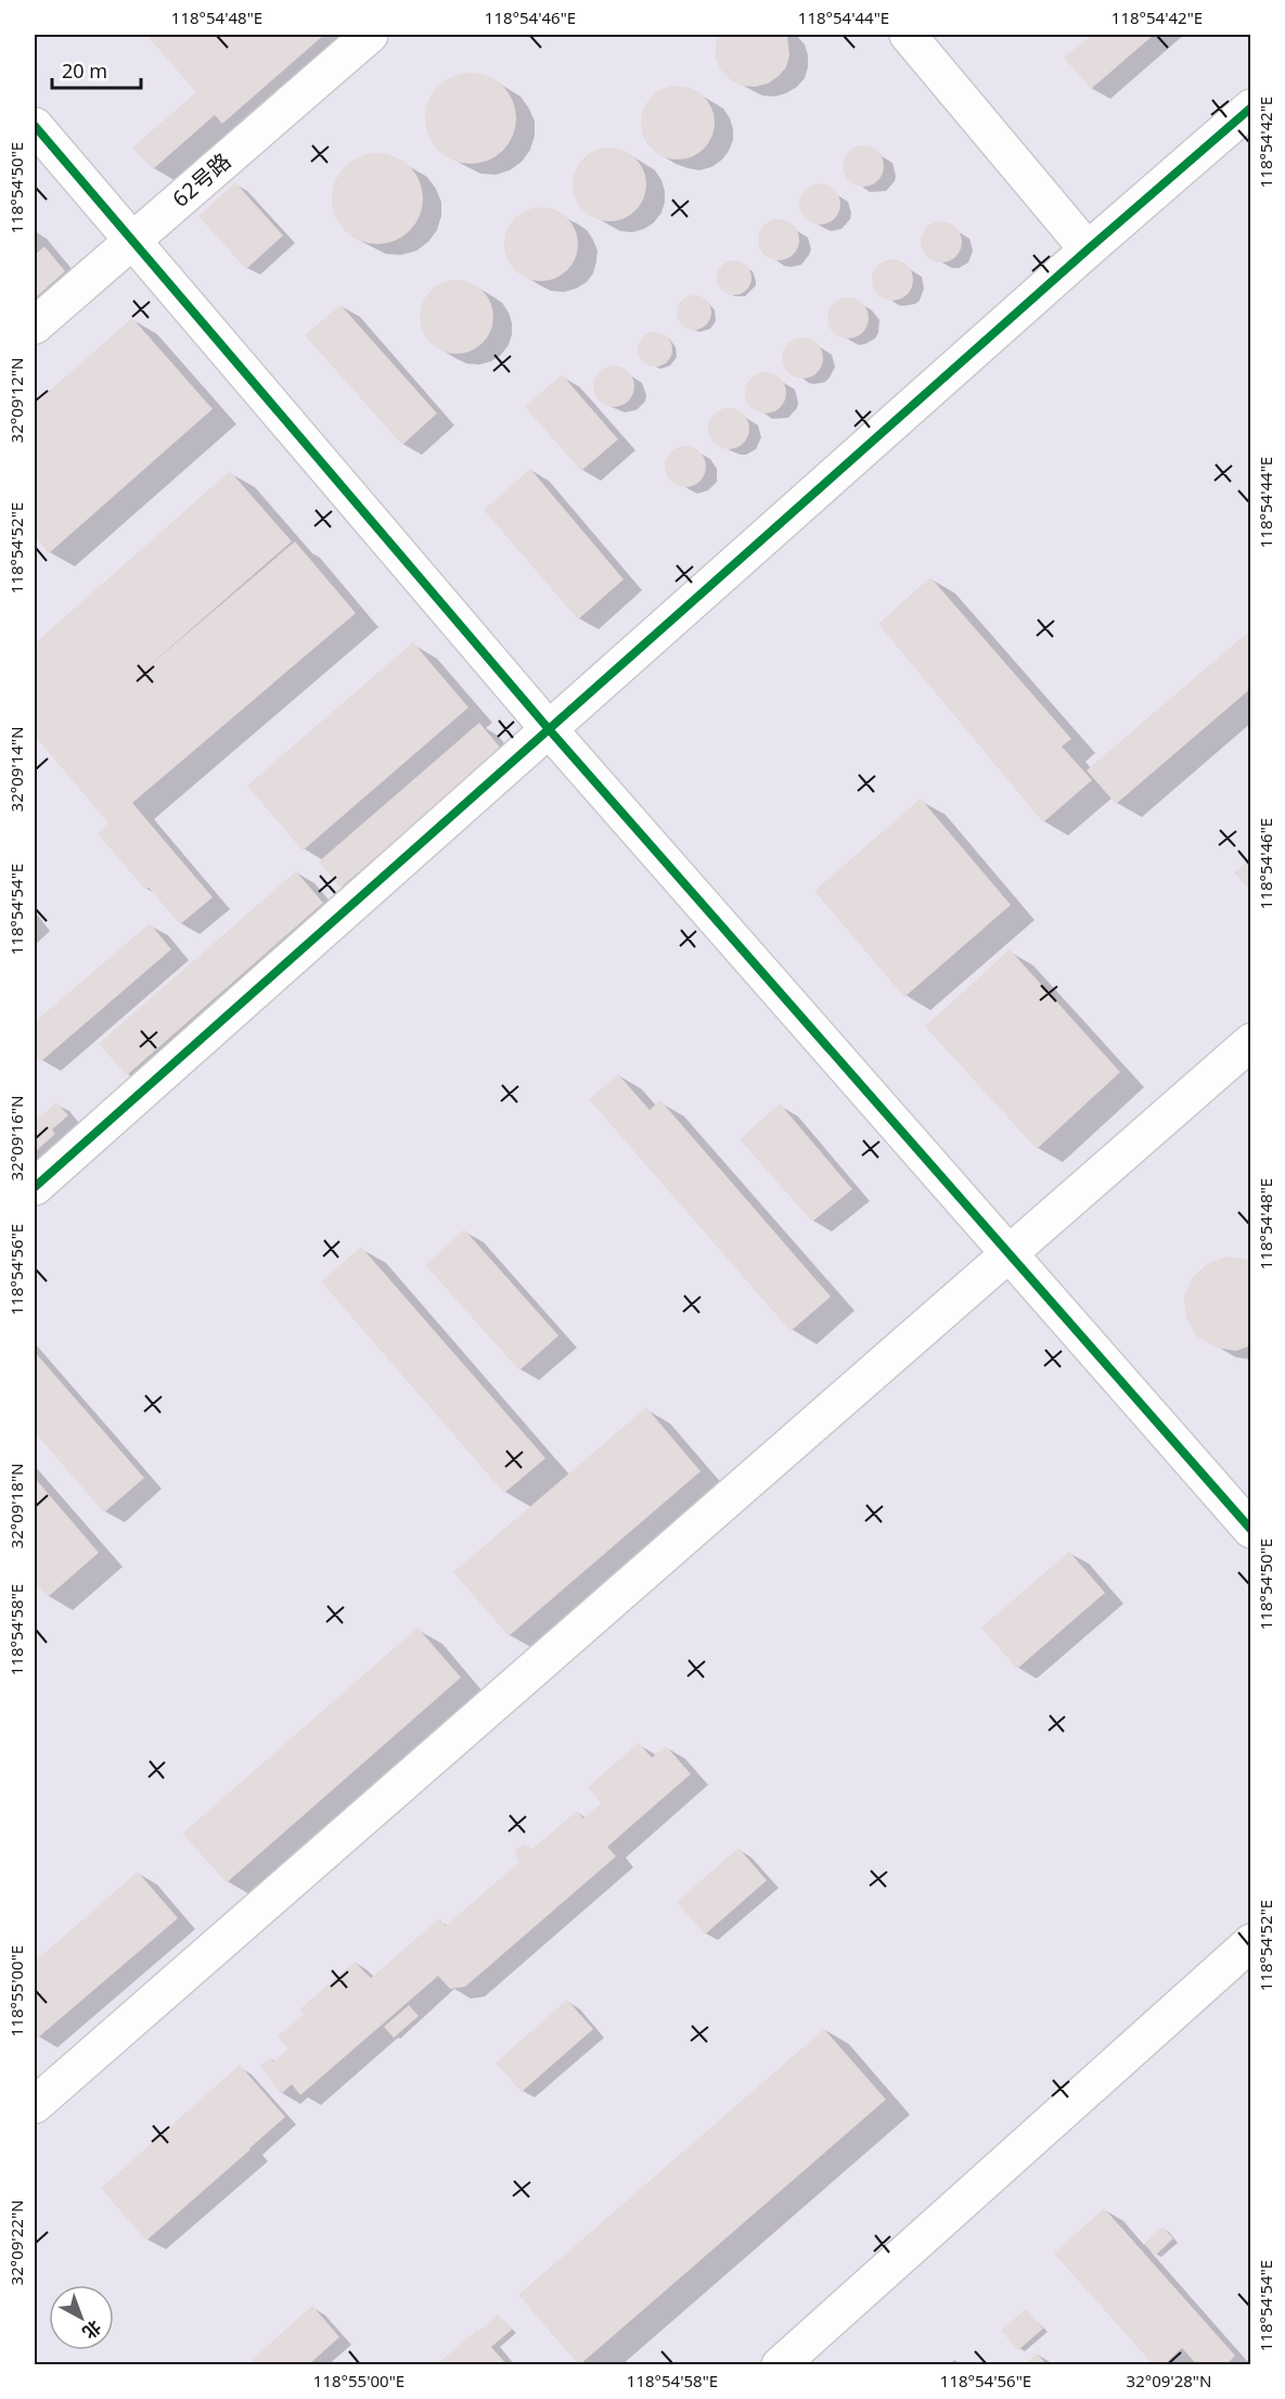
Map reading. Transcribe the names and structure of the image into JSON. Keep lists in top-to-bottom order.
{
  "streets": {
    "street": ["62号路"]
  },
  "scale_bar": "20 m",
  "north": "bottom right",
  "coordinates": [
    "118°54'48\"E",
    "118°54'46\"E",
    "118°54'44\"E",
    "118°54'42\"E",
    "118°54'50\"E",
    "32°09'12\"N",
    "118°54'52\"E",
    "32°09'14\"N",
    "118°54'54\"E",
    "32°09'16\"N",
    "118°54'56\"E",
    "32°09'18\"N",
    "118°54'58\"E",
    "118°55'00\"E",
    "32°09'22\"N",
    "32°09'28\"N"
  ]
}
